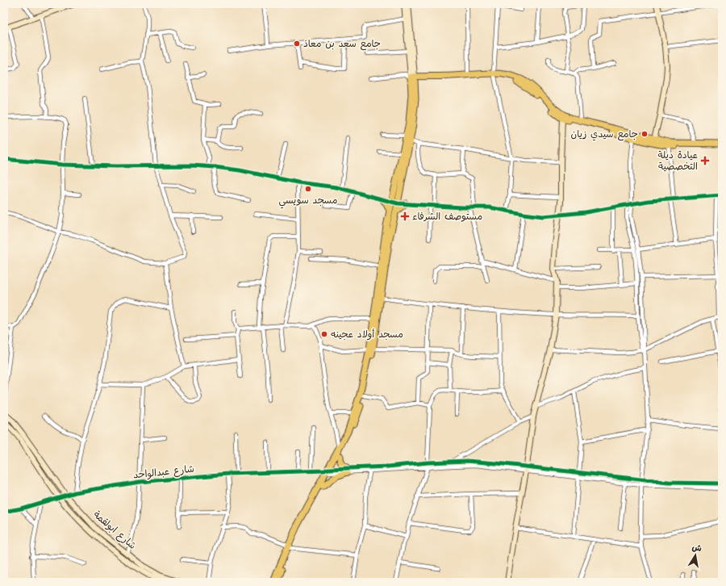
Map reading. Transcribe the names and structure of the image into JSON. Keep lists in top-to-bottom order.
{
  "streets": {
    "street": ["شارع عبدالواحد", "شارع ابولقمة"]
  },
  "crossings": [
    ["شارع عبدالواحد", "شارع ابولقمة"]
  ],
  "places": {
    "other": [
      "جامع سعد بن معاذ",
      "جامع سيدي زيان",
      "مسجد سويسي",
      "مسجد أولاد عجينه"
    ],
    "health": ["عيادة ديلة التخصصية", "مستوصف الشرفاء"]
  },
  "north": "top"
}
